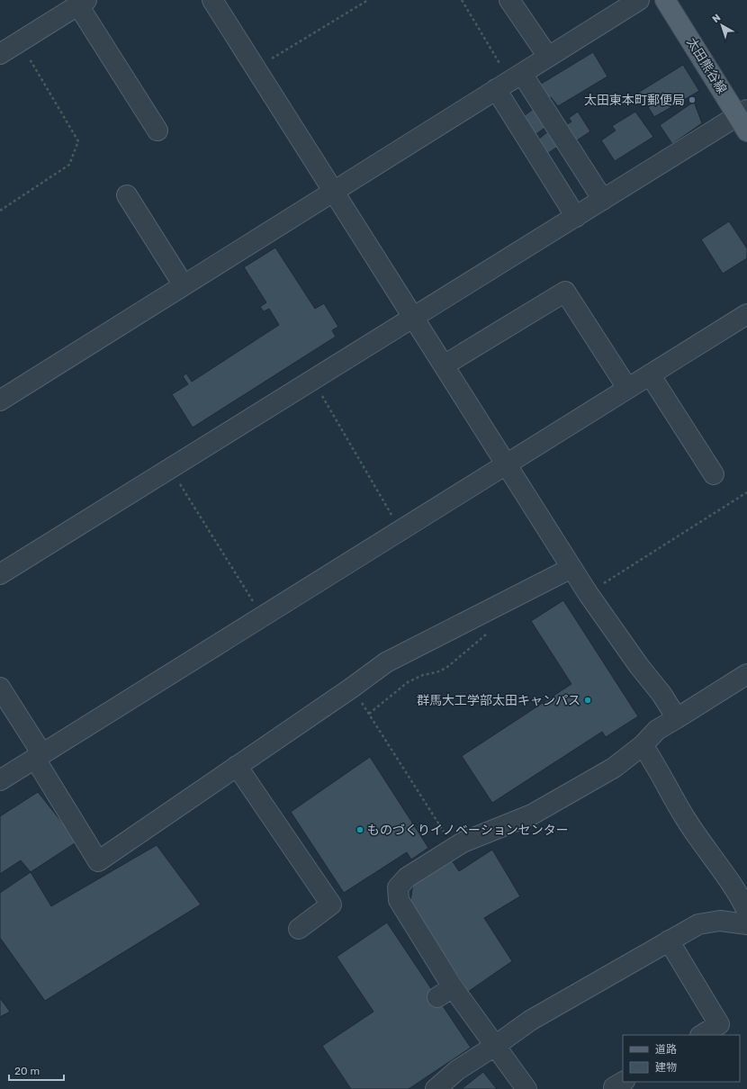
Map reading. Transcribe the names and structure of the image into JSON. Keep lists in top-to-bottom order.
{
  "streets": {
    "main road": ["太田熊谷線"]
  },
  "places": ["太田東本町郵便局", "群馬大工学部太田キャンパス", "ものづくりイノベーションセンター"],
  "legend": ["道路", "建物"],
  "scale_bar": "20 m",
  "north": "top left"
}
